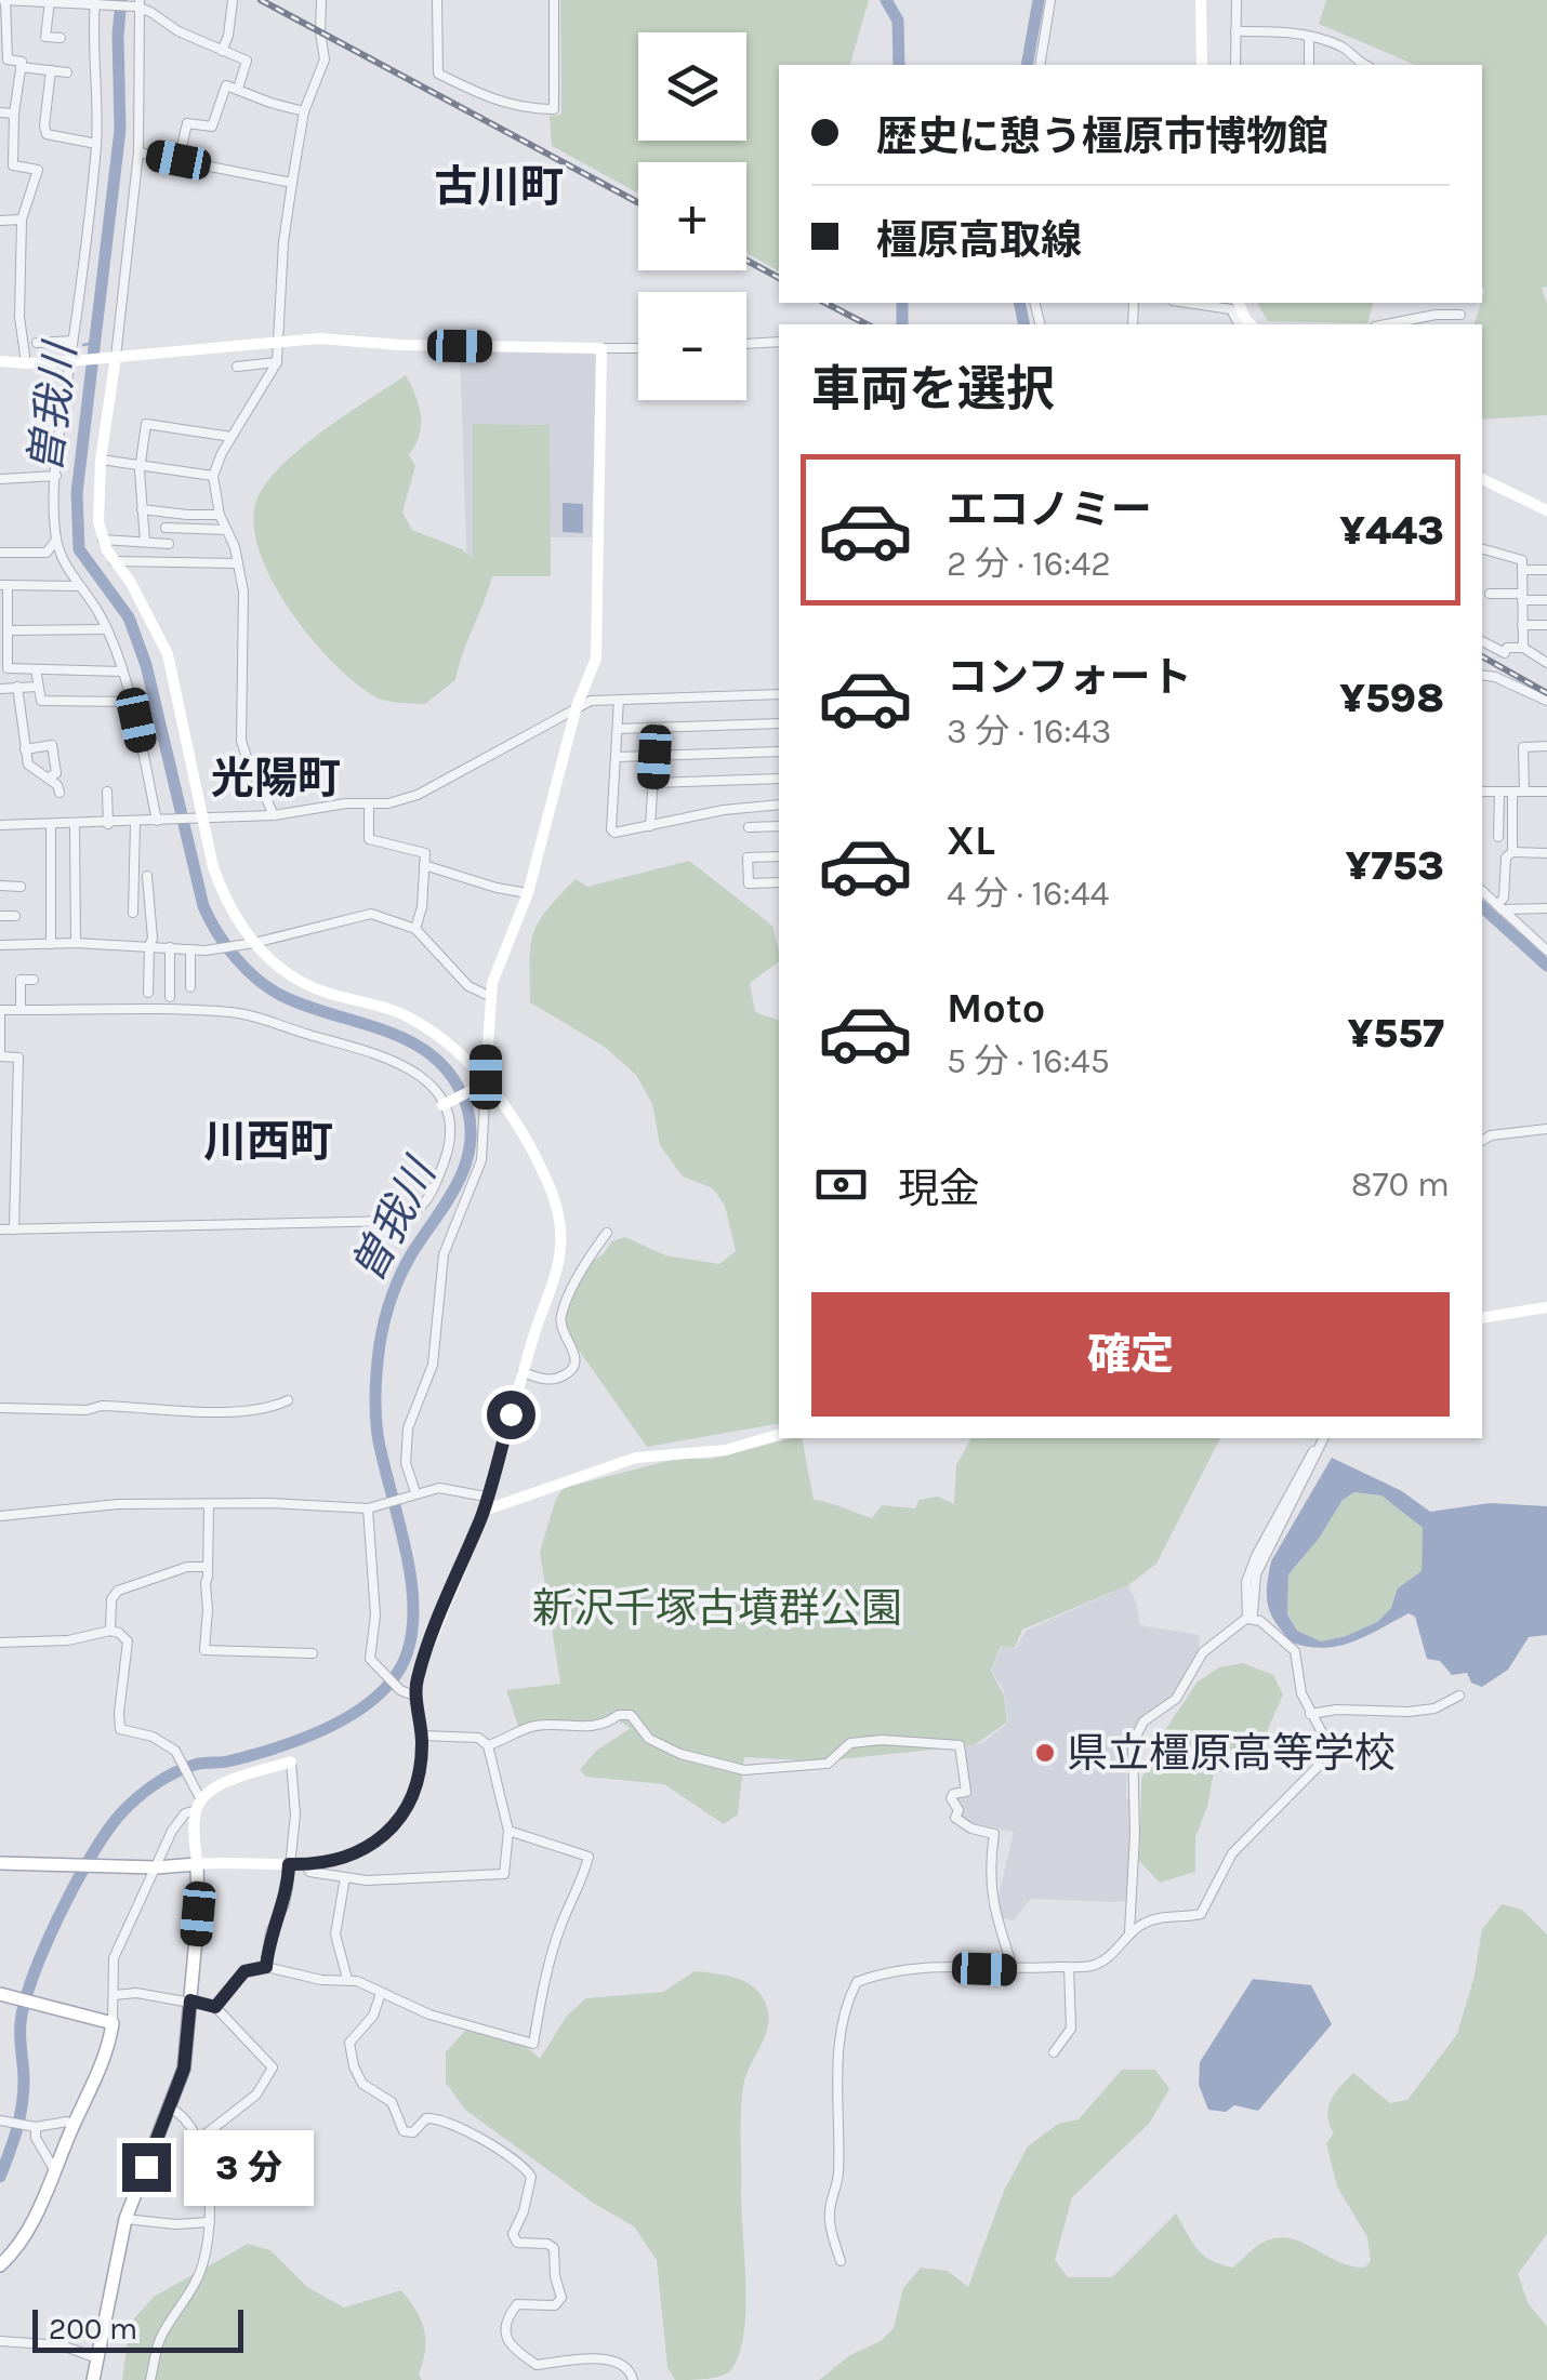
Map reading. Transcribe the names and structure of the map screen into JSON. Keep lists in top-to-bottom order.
{
  "districts": ["古川町", "光陽町", "川西町"],
  "water": ["曽我川"],
  "parks": ["新沢千塚古墳群公園"],
  "places": ["県立橿原高等学校"],
  "scale_bar": "200 m",
  "page": {
    "map_buttons": ["+", "−"],
    "banner": ["歴史に憩う橿原市博物館", "橿原高取線"],
    "heading": "車両を選択",
    "list": [
      {
        "name": "エコノミー",
        "note": "2 分 · 16:42",
        "value": "¥443"
      },
      {
        "name": "コンフォート",
        "note": "3 分 · 16:43",
        "value": "¥598"
      },
      {
        "name": "XL",
        "note": "4 分 · 16:44",
        "value": "¥753"
      },
      {
        "name": "Moto",
        "note": "5 分 · 16:45",
        "value": "¥557"
      }
    ],
    "pay": ["現金", "870 m"],
    "buttons": "確定",
    "bubble": "3 分",
    "scale": "200 m"
  }
}
